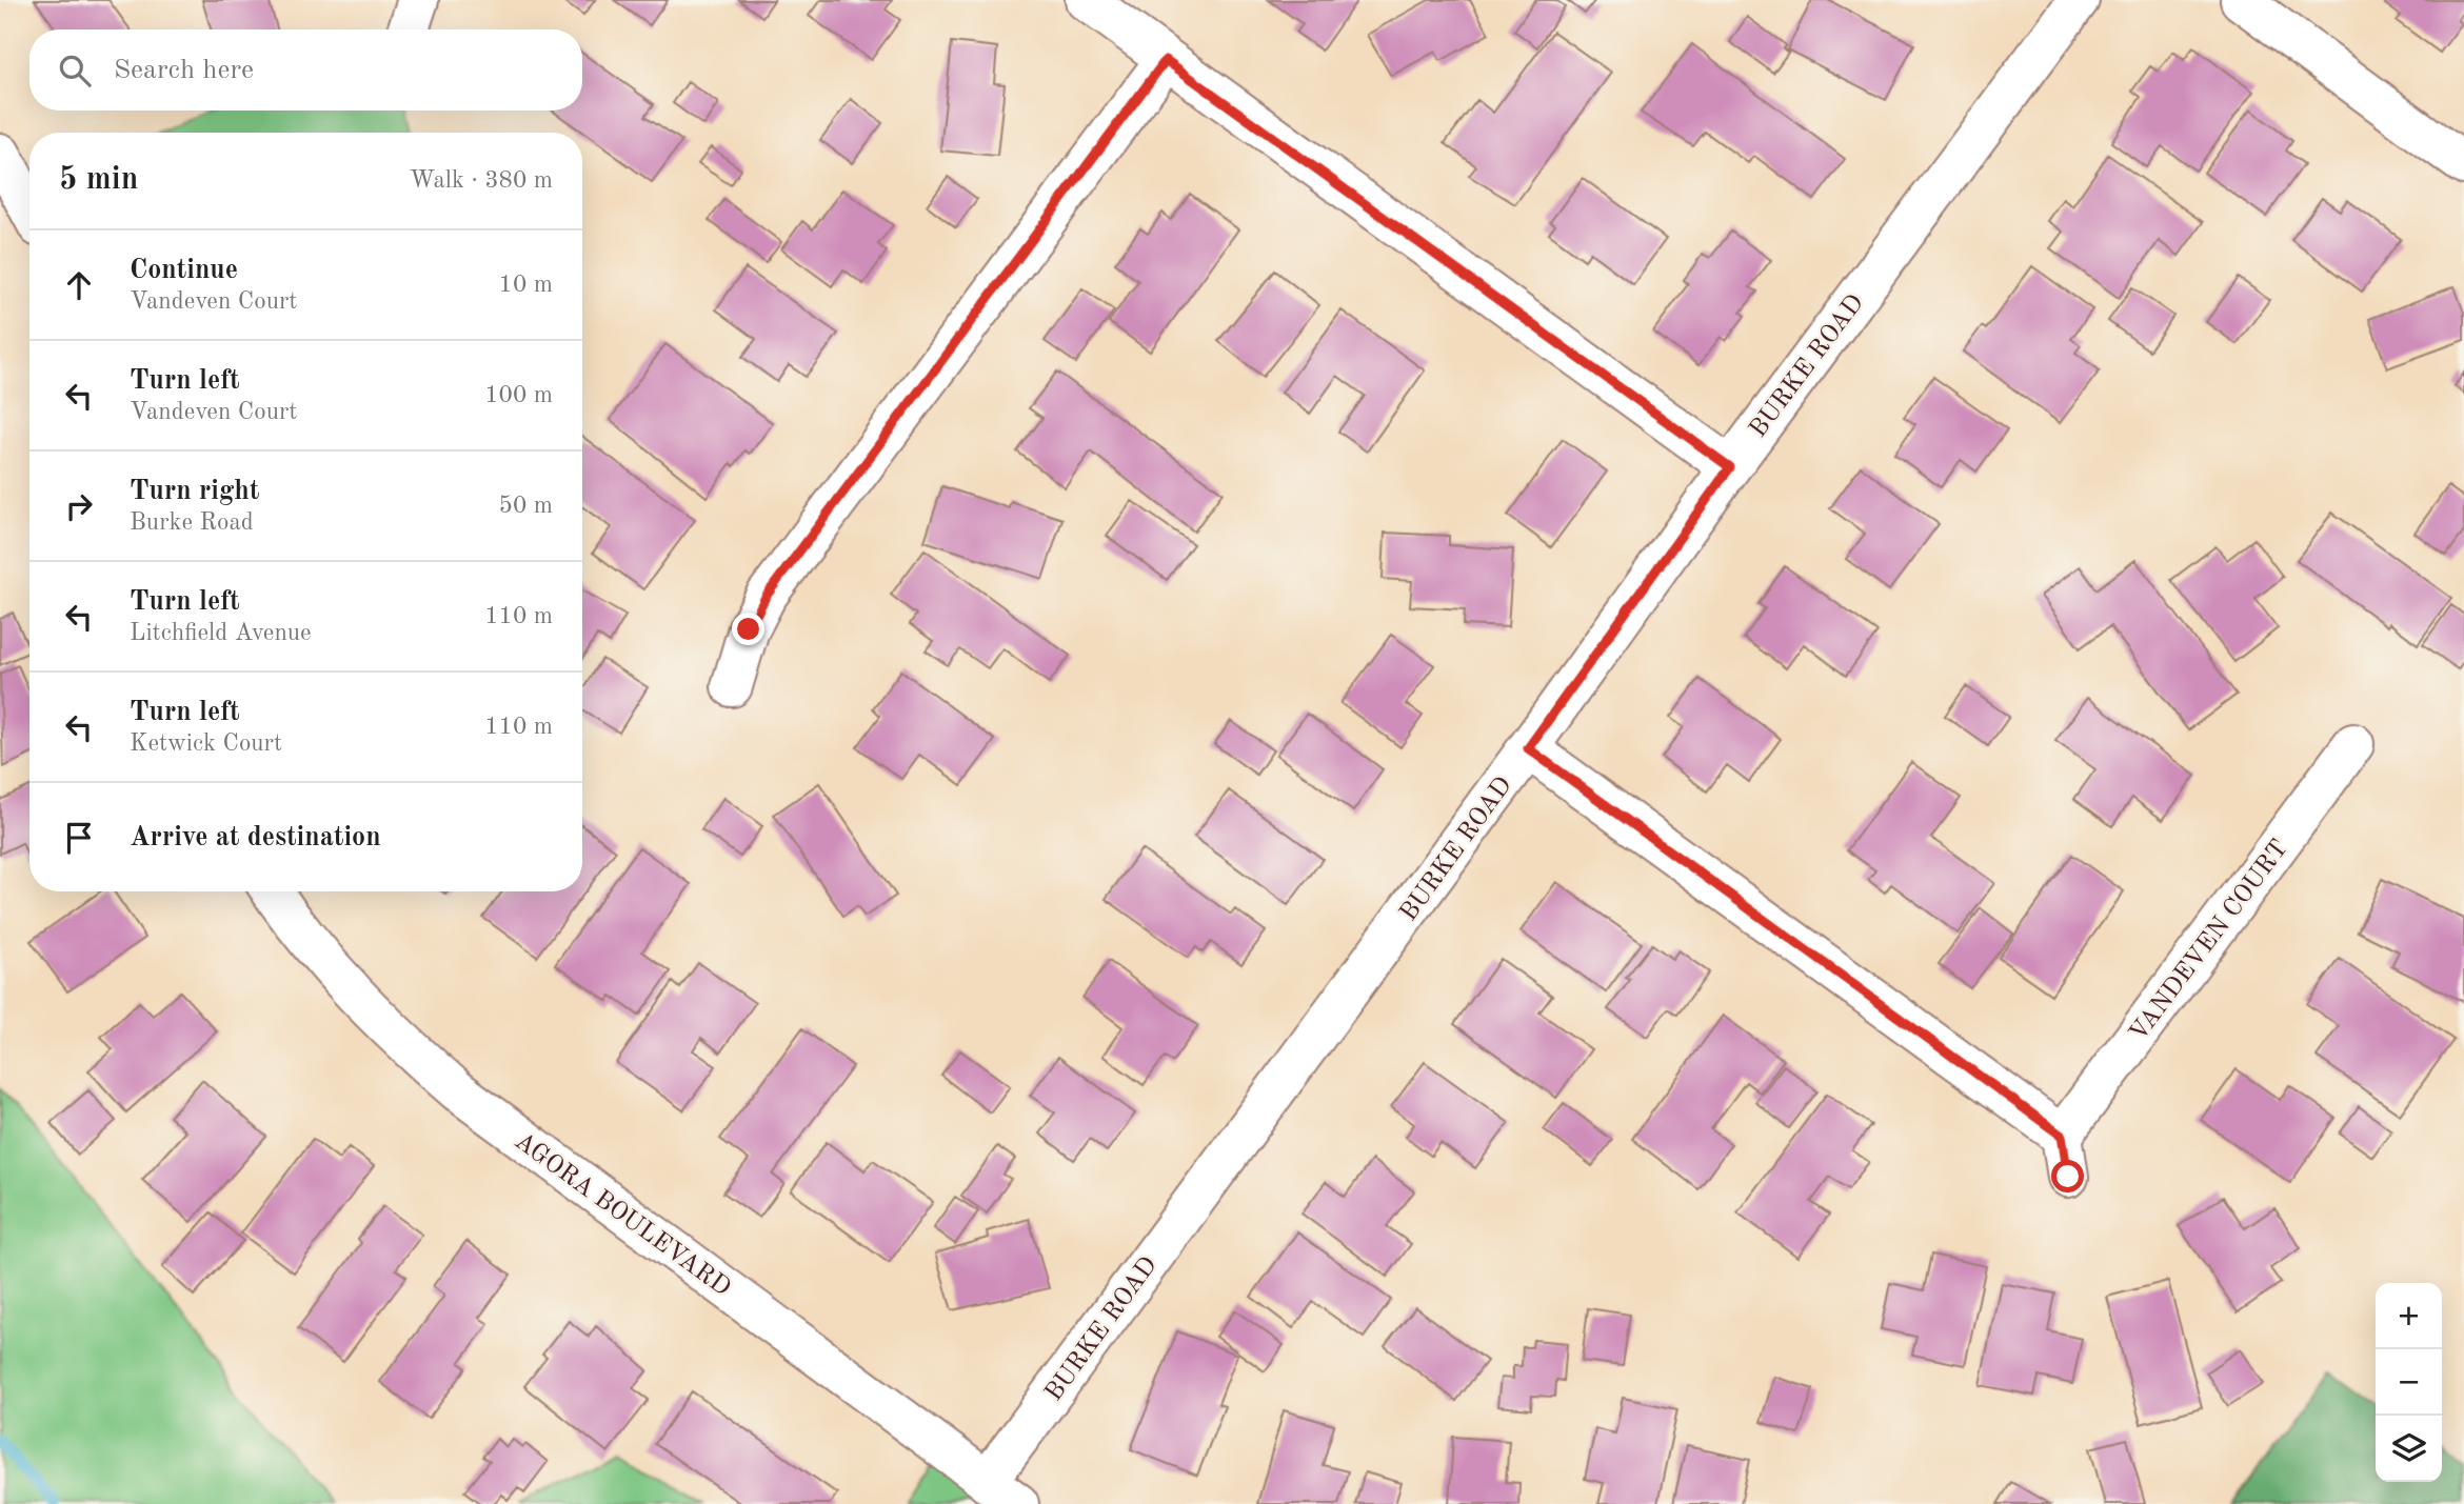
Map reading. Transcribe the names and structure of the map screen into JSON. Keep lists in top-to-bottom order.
{
  "streets": {
    "street": ["BURKE ROAD", "VANDEVEN COURT", "AGORA BOULEVARD"]
  },
  "crossings": [
    ["BURKE ROAD", "AGORA BOULEVARD"]
  ],
  "page": {
    "search": "Search here",
    "heading": ["5 min", "Walk · 380 m"],
    "list": [
      ["Continue", "Vandeven Court", "10 m"],
      ["Turn left", "Vandeven Court", "100 m"],
      ["Turn right", "Burke Road", "50 m"],
      ["Turn left", "Litchfield Avenue", "110 m"],
      ["Turn left", "Ketwick Court", "110 m"],
      "Arrive at destination"
    ],
    "map_buttons": ["+", "−"]
  }
}
